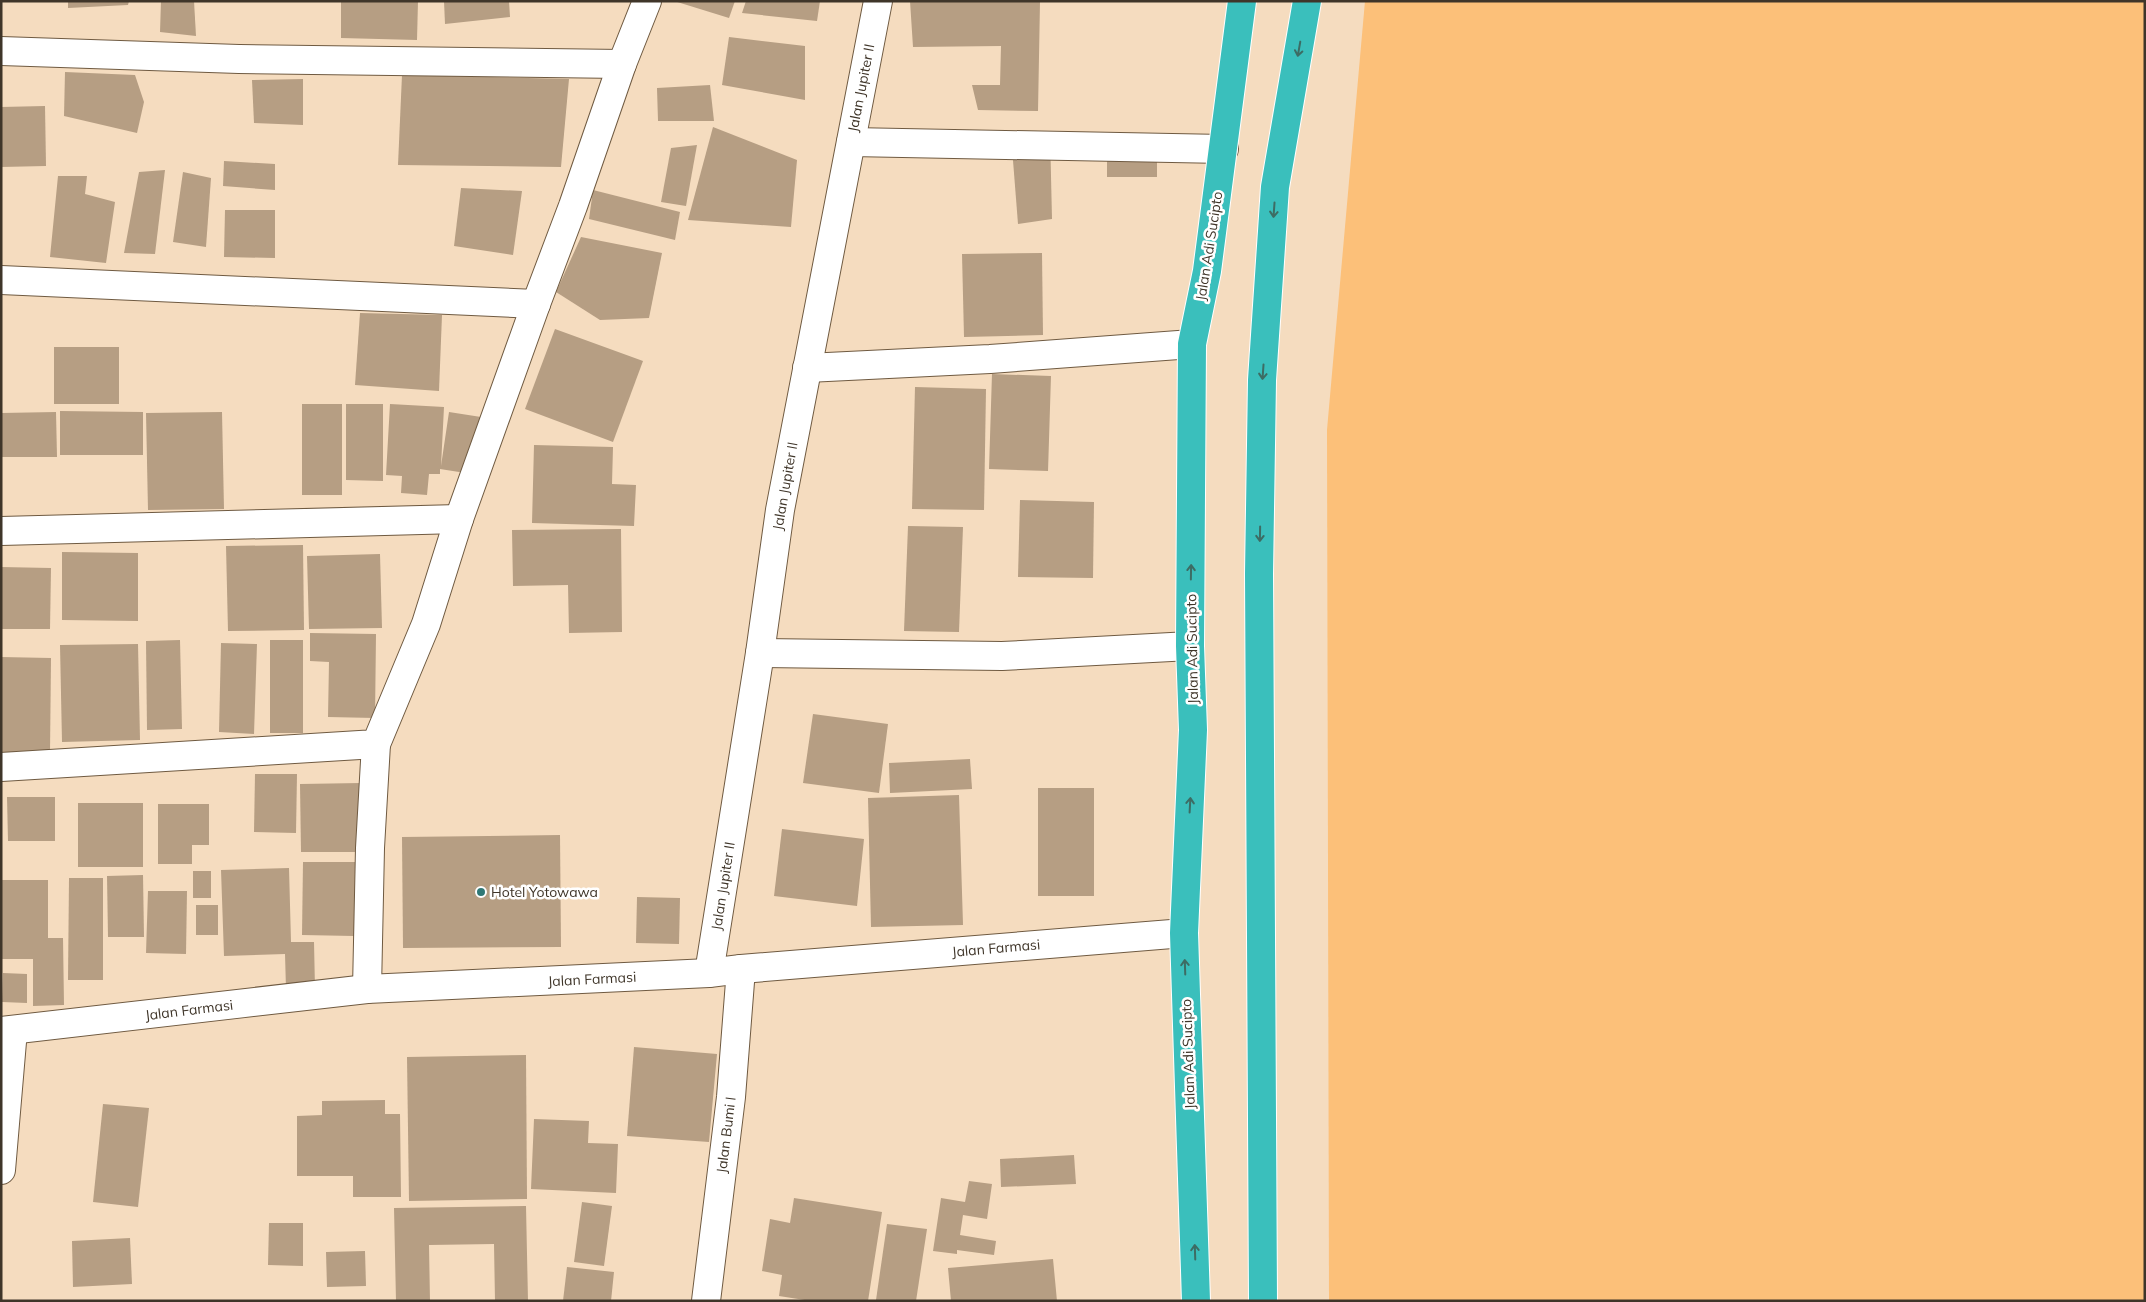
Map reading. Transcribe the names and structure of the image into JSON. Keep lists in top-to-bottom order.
{
  "streets": {
    "highway": ["Jalan Adi Sucipto"],
    "street": ["Jalan Jupiter II", "Jalan Farmasi", "Jalan Bumi I"]
  },
  "crossings": [
    ["Jalan Jupiter II", "Jalan Farmasi"],
    ["Jalan Adi Sucipto", "Jalan Farmasi"],
    ["Jalan Farmasi", "Jalan Bumi I"]
  ],
  "places": ["Hotel Yotowawa"]
}
